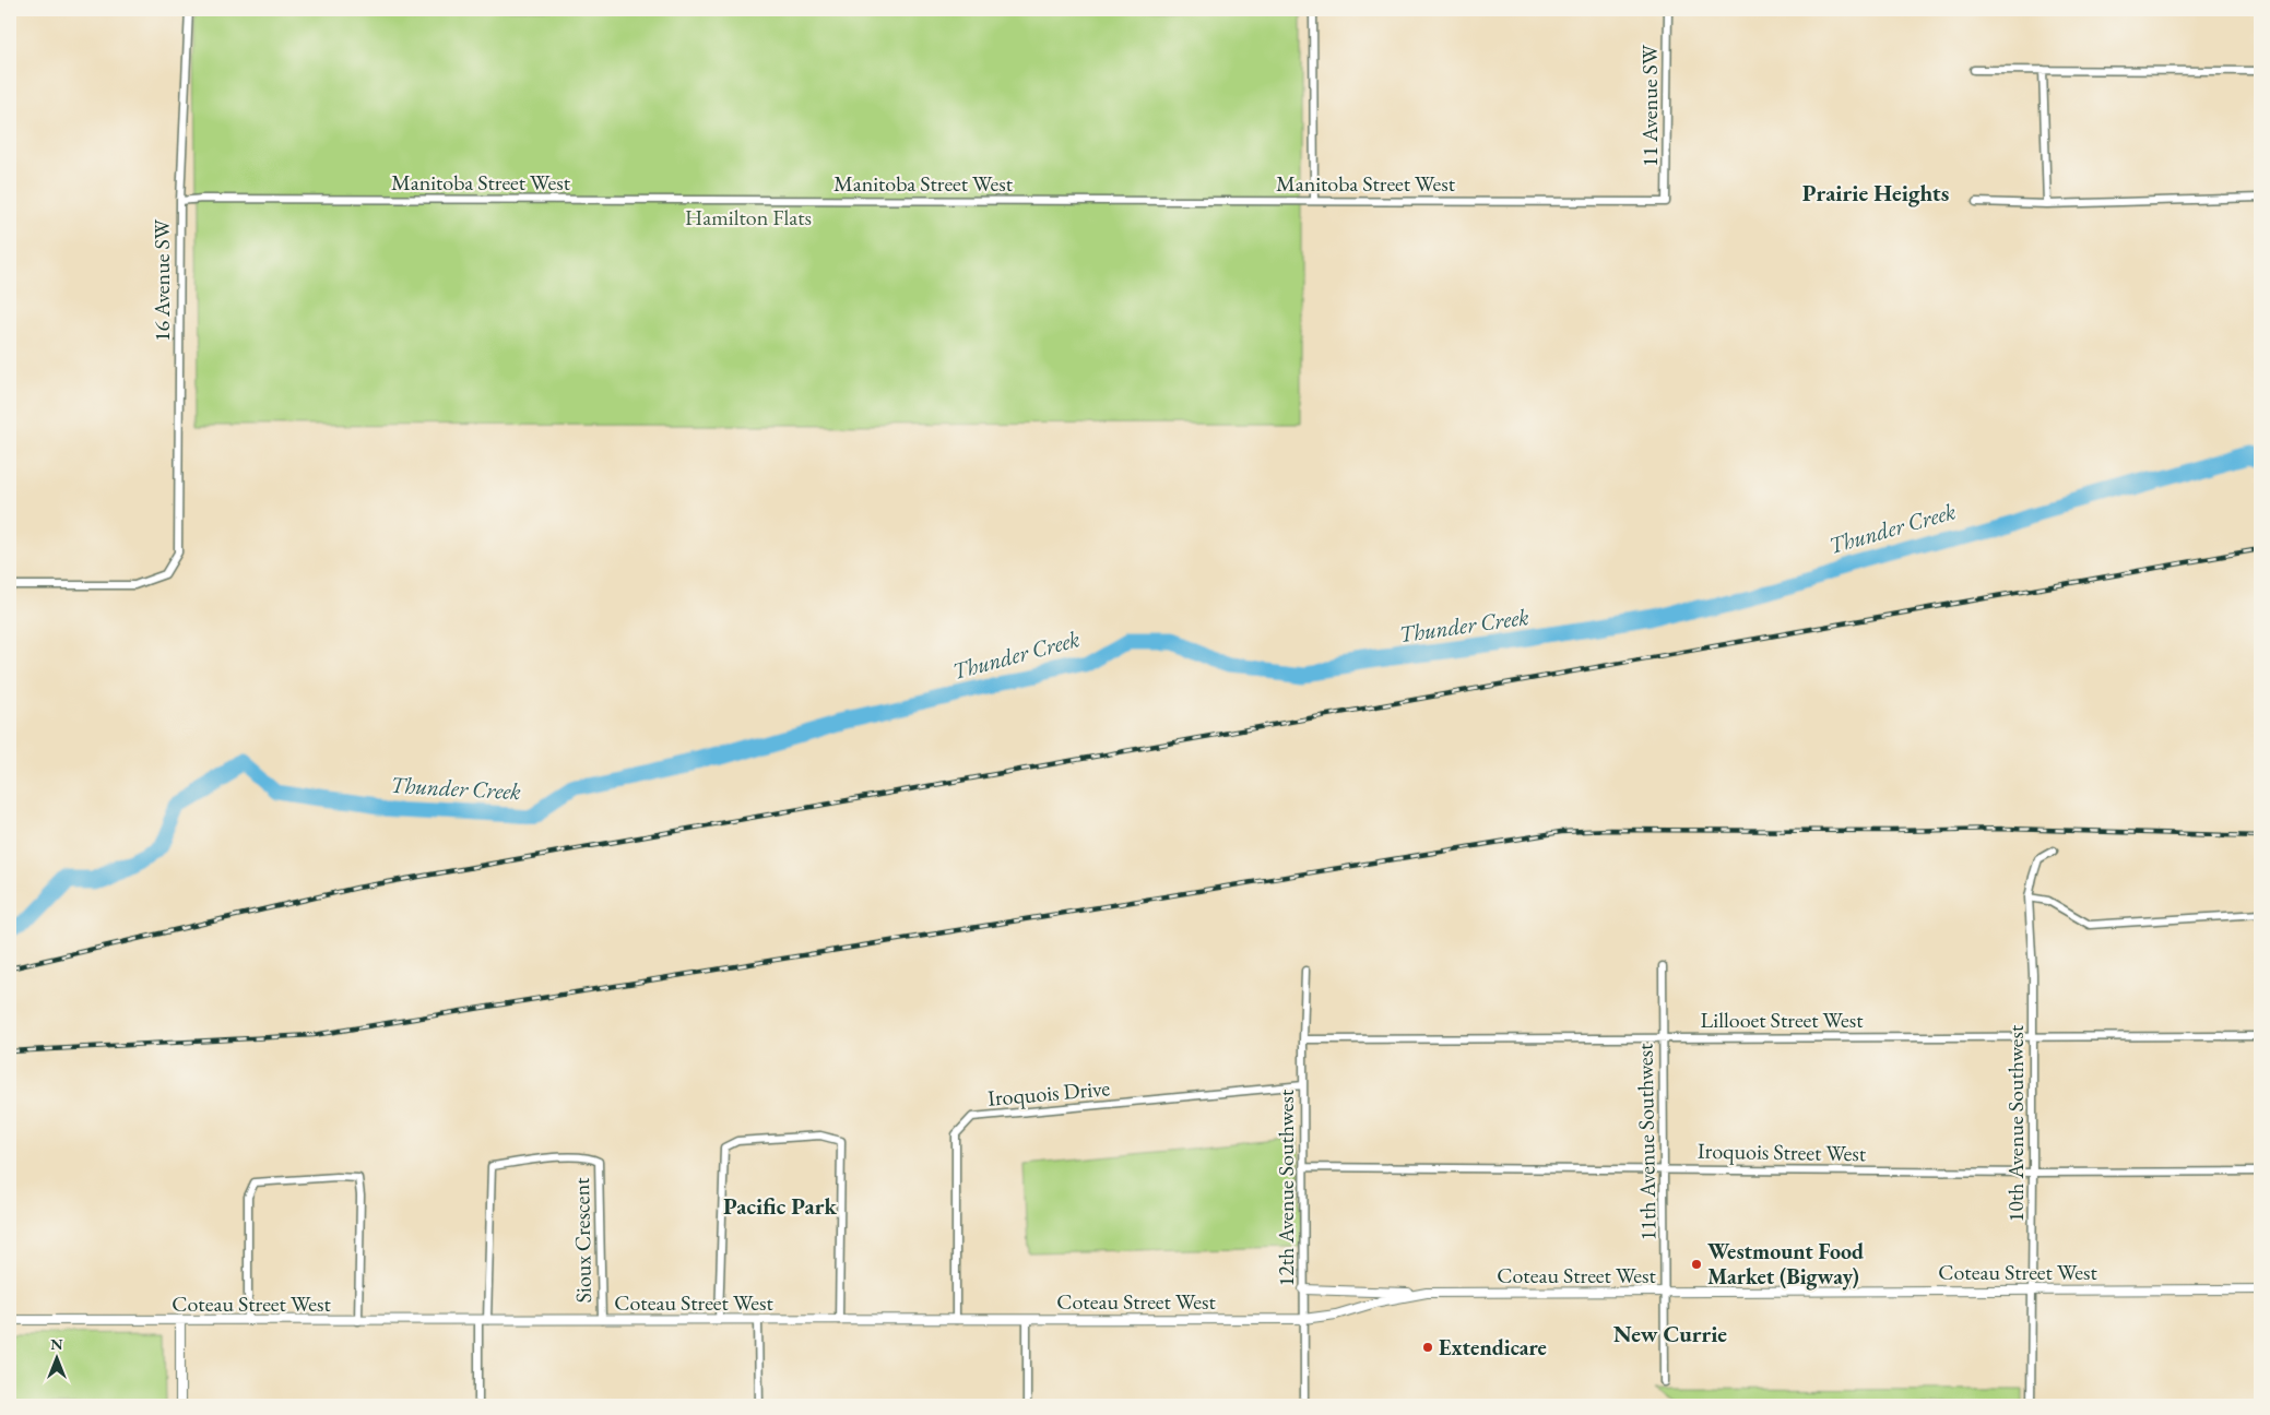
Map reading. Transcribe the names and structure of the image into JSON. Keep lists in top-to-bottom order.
{
  "streets": {
    "street": [
      "11 Avenue SW",
      "Manitoba Street West",
      "16 Avenue SW",
      "Lillooet Street West",
      "Iroquois Drive",
      "10th Avenue Southwest",
      "11th Avenue Southwest",
      "Iroquois Street West",
      "12th Avenue Southwest",
      "Sioux Crescent",
      "Coteau Street West"
    ]
  },
  "crossings": [
    ["11 Avenue SW", "Manitoba Street West"],
    ["Manitoba Street West", "16 Avenue SW"],
    ["Lillooet Street West", "10th Avenue Southwest"],
    ["Lillooet Street West", "11th Avenue Southwest"],
    ["Lillooet Street West", "12th Avenue Southwest"],
    ["Iroquois Drive", "12th Avenue Southwest"],
    ["Iroquois Drive", "Coteau Street West"],
    ["10th Avenue Southwest", "Iroquois Street West"],
    ["10th Avenue Southwest", "Coteau Street West"],
    ["11th Avenue Southwest", "Iroquois Street West"],
    ["11th Avenue Southwest", "Coteau Street West"],
    ["Iroquois Street West", "12th Avenue Southwest"],
    ["12th Avenue Southwest", "Coteau Street West"],
    ["Sioux Crescent", "Coteau Street West"]
  ],
  "districts": ["Prairie Heights", "Pacific Park", "New Currie"],
  "water": ["Thunder Creek"],
  "parks": ["Hamilton Flats"],
  "places": ["Westmount Food Market (Bigway)", "Extendicare"],
  "north": "top"
}
